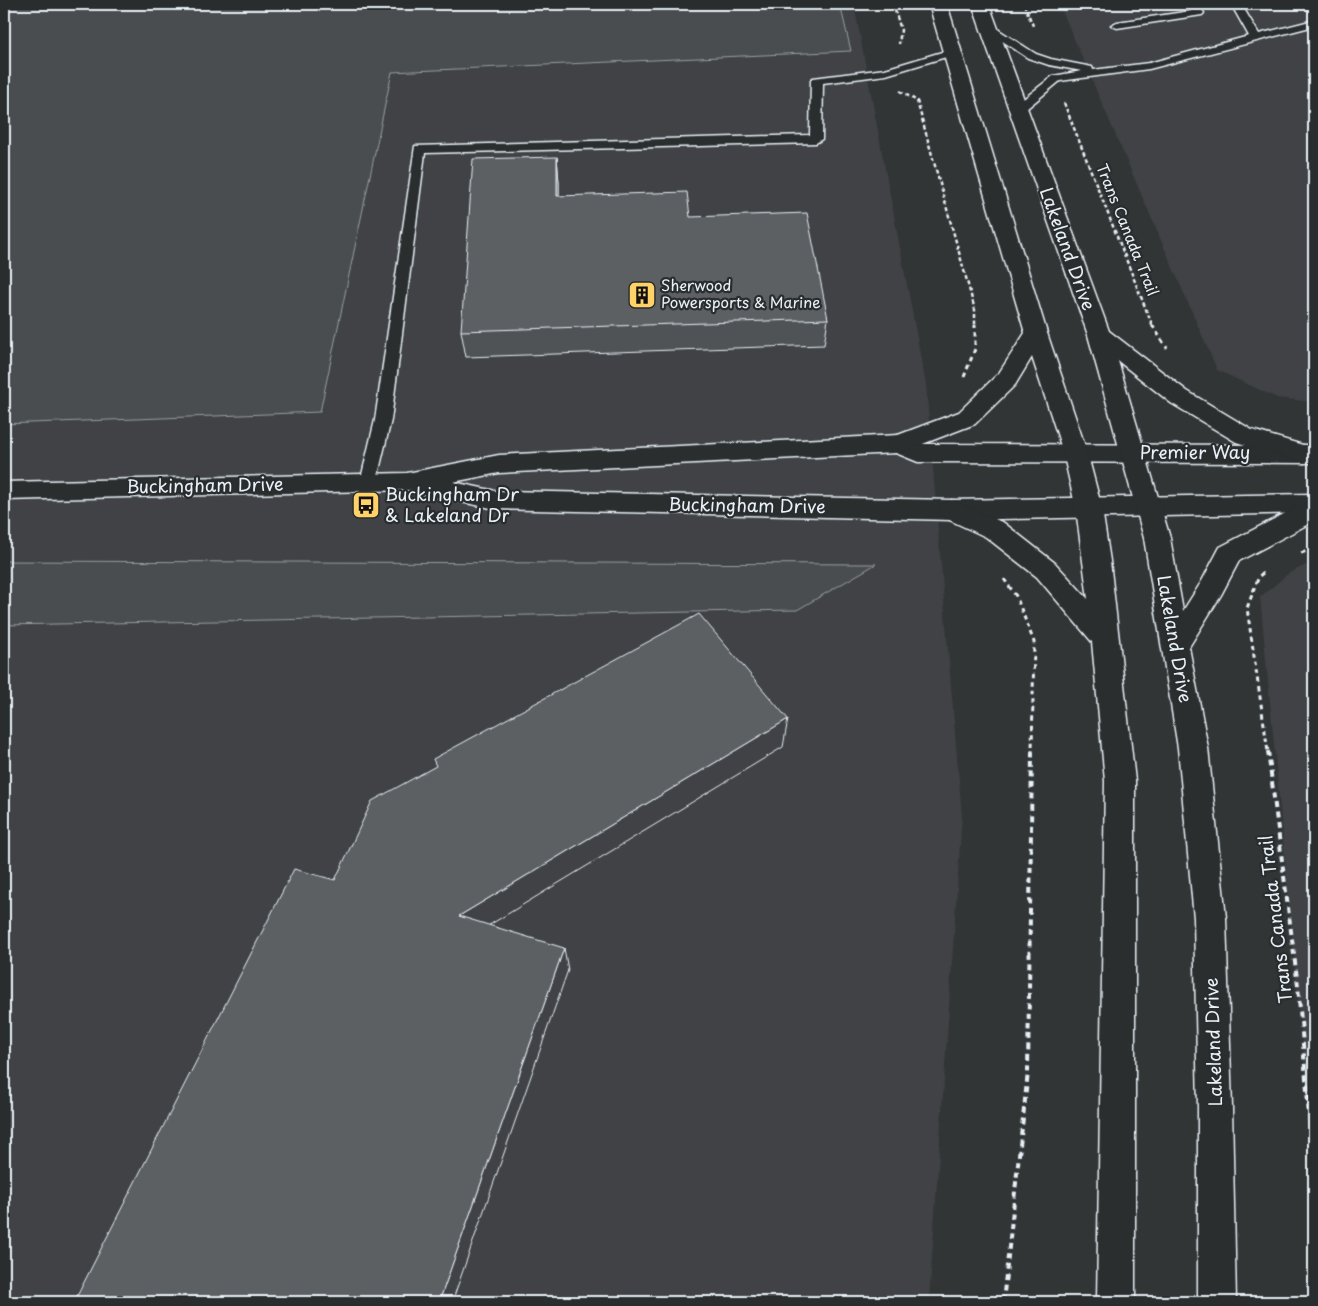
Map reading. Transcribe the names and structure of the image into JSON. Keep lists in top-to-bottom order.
{
  "streets": {
    "main road": ["Lakeland Drive", "Premier Way", "Buckingham Drive"],
    "path": ["Trans Canada Trail"]
  },
  "crossings": [
    ["Lakeland Drive", "Premier Way"],
    ["Premier Way", "Buckingham Drive"]
  ],
  "places": {
    "building": ["Sherwood Powersports & Marine"],
    "bus stop": ["Buckingham Dr & Lakeland Dr"]
  }
}
